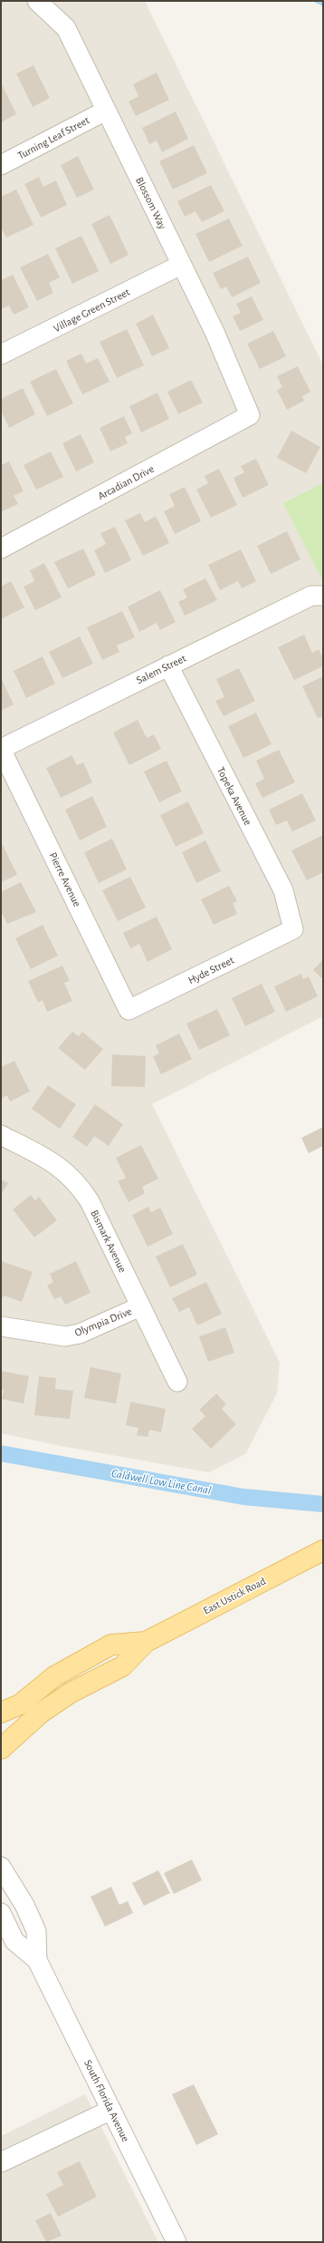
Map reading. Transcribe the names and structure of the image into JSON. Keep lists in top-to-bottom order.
{
  "streets": {
    "main road": ["East Ustick Road"],
    "street": [
      "Turning Leaf Street",
      "Blossom Way",
      "Village Green Street",
      "Arcadian Drive",
      "Salem Street",
      "Topeka Avenue",
      "Pierre Avenue",
      "Hyde Street",
      "Bismark Avenue",
      "Olympia Drive",
      "South Florida Avenue"
    ]
  },
  "crossings": [
    ["Turning Leaf Street", "Blossom Way"],
    ["Blossom Way", "Village Green Street"],
    ["Blossom Way", "Arcadian Drive"],
    ["Salem Street", "Topeka Avenue"],
    ["Salem Street", "Pierre Avenue"],
    ["Topeka Avenue", "Hyde Street"],
    ["Pierre Avenue", "Hyde Street"],
    ["Bismark Avenue", "Olympia Drive"]
  ],
  "water": ["Caldwell Low Line Canal"]
}
